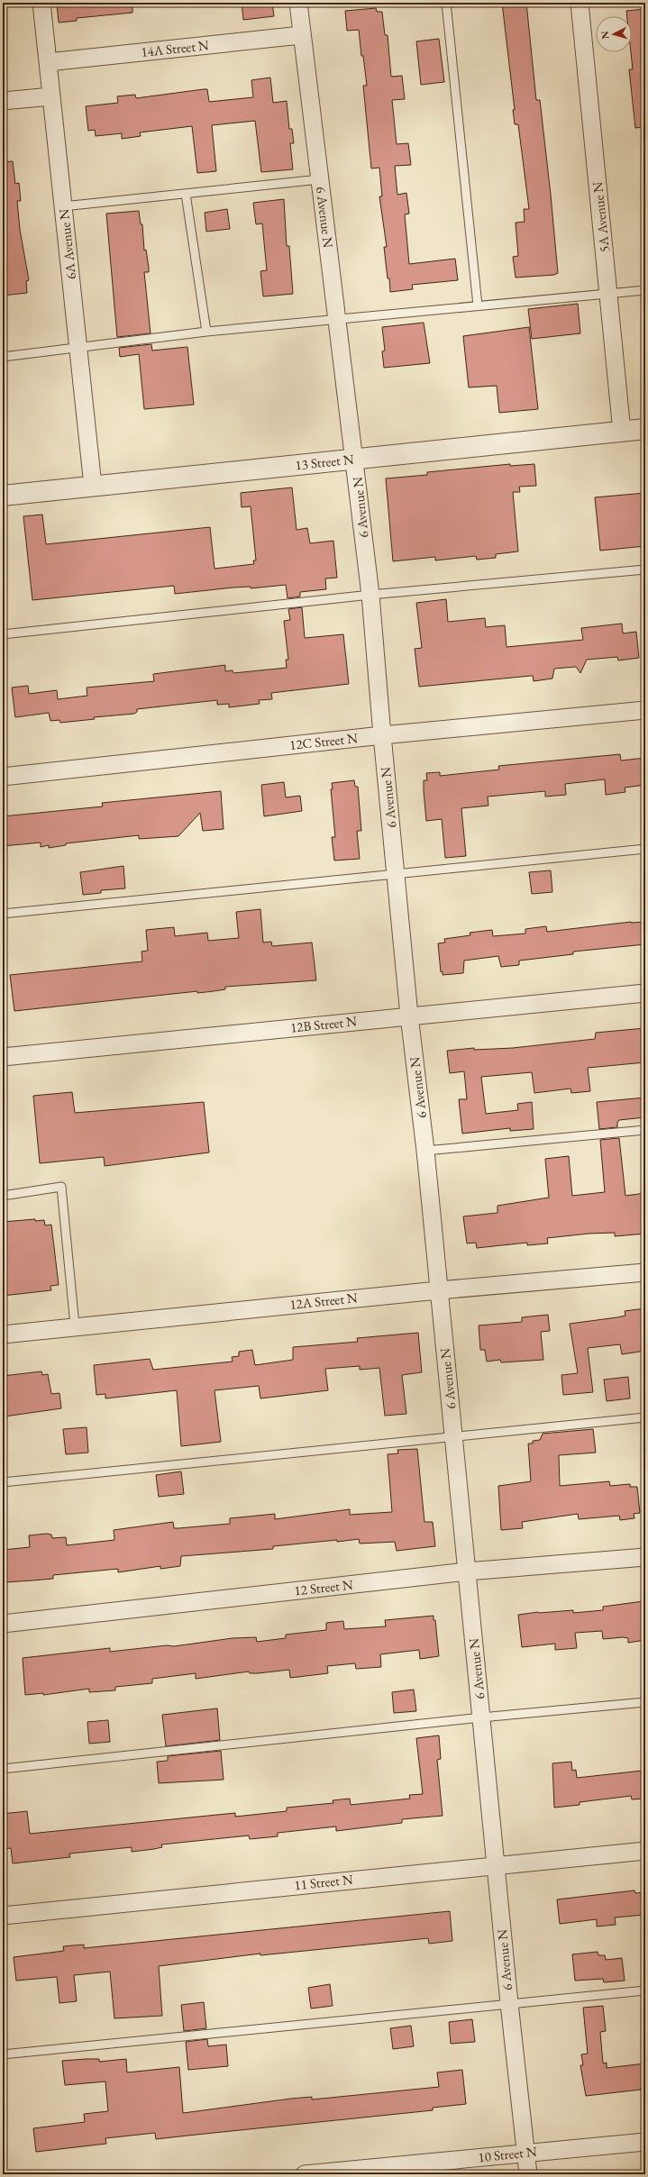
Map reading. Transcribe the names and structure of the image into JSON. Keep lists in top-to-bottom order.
{
  "streets": {
    "street": [
      "14A Street N",
      "6 Avenue N",
      "5A Avenue N",
      "6A Avenue N",
      "13 Street N",
      "12C Street N",
      "12B Street N",
      "12A Street N",
      "12 Street N",
      "11 Street N",
      "10 Street N"
    ]
  },
  "crossings": [
    ["14A Street N", "6 Avenue N"],
    ["14A Street N", "6A Avenue N"],
    ["6 Avenue N", "13 Street N"],
    ["6 Avenue N", "12C Street N"],
    ["6 Avenue N", "12B Street N"],
    ["6 Avenue N", "12A Street N"],
    ["6 Avenue N", "12 Street N"],
    ["6 Avenue N", "11 Street N"],
    ["6 Avenue N", "10 Street N"],
    ["5A Avenue N", "13 Street N"],
    ["6A Avenue N", "13 Street N"]
  ],
  "north": "left"
}
